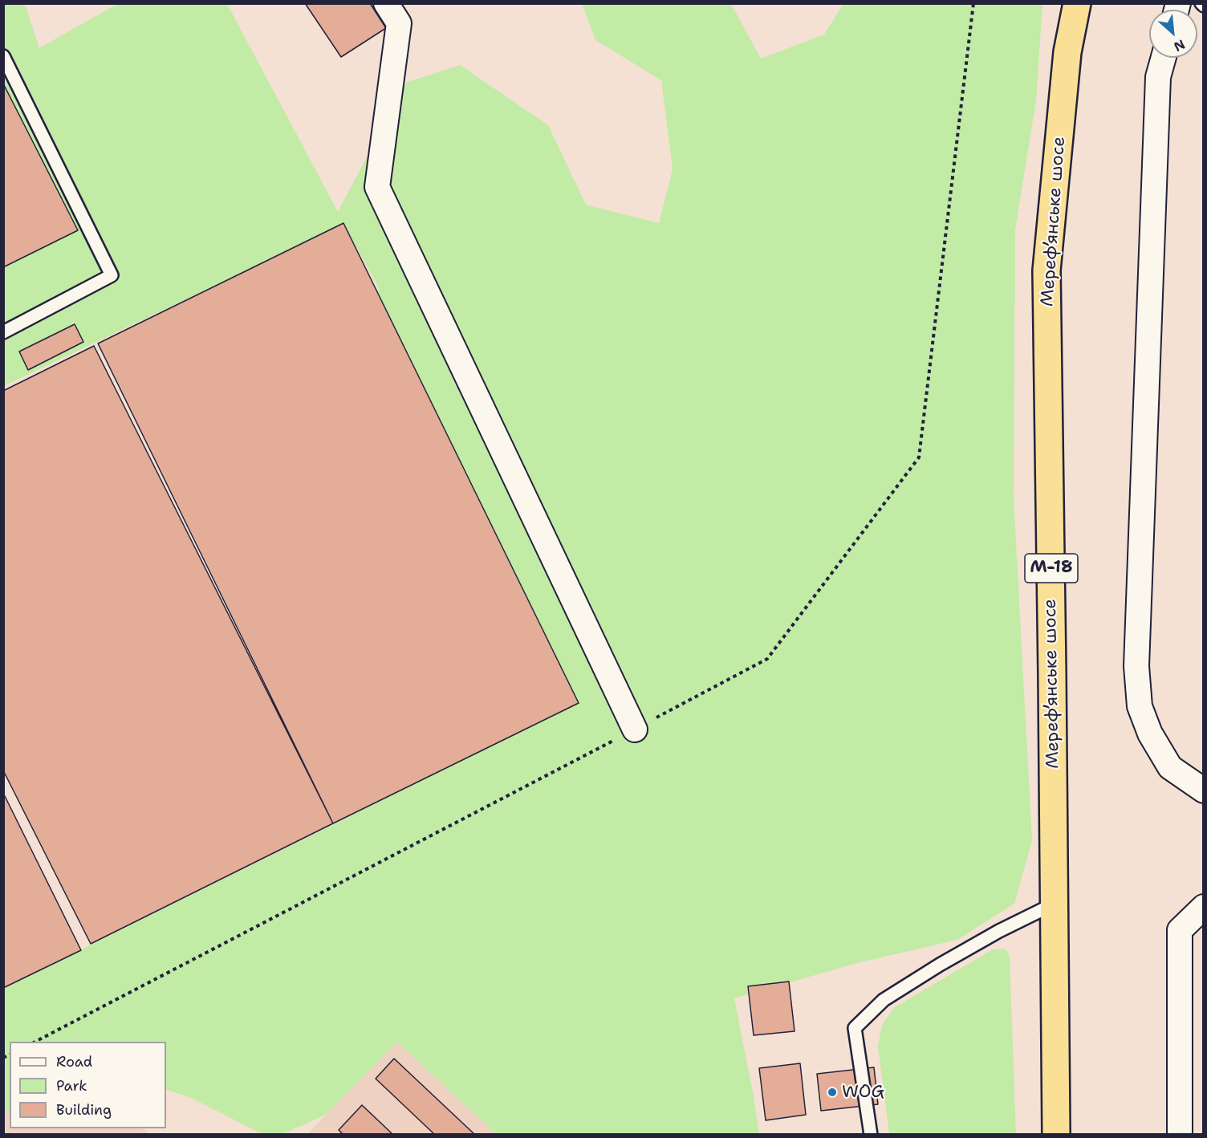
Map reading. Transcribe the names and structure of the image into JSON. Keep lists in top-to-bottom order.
{
  "streets": {
    "highway": ["Мереф’янське шосе", "М-18"]
  },
  "places": ["WOG"],
  "legend": ["Road", "Park", "Building"],
  "north": "bottom right"
}
